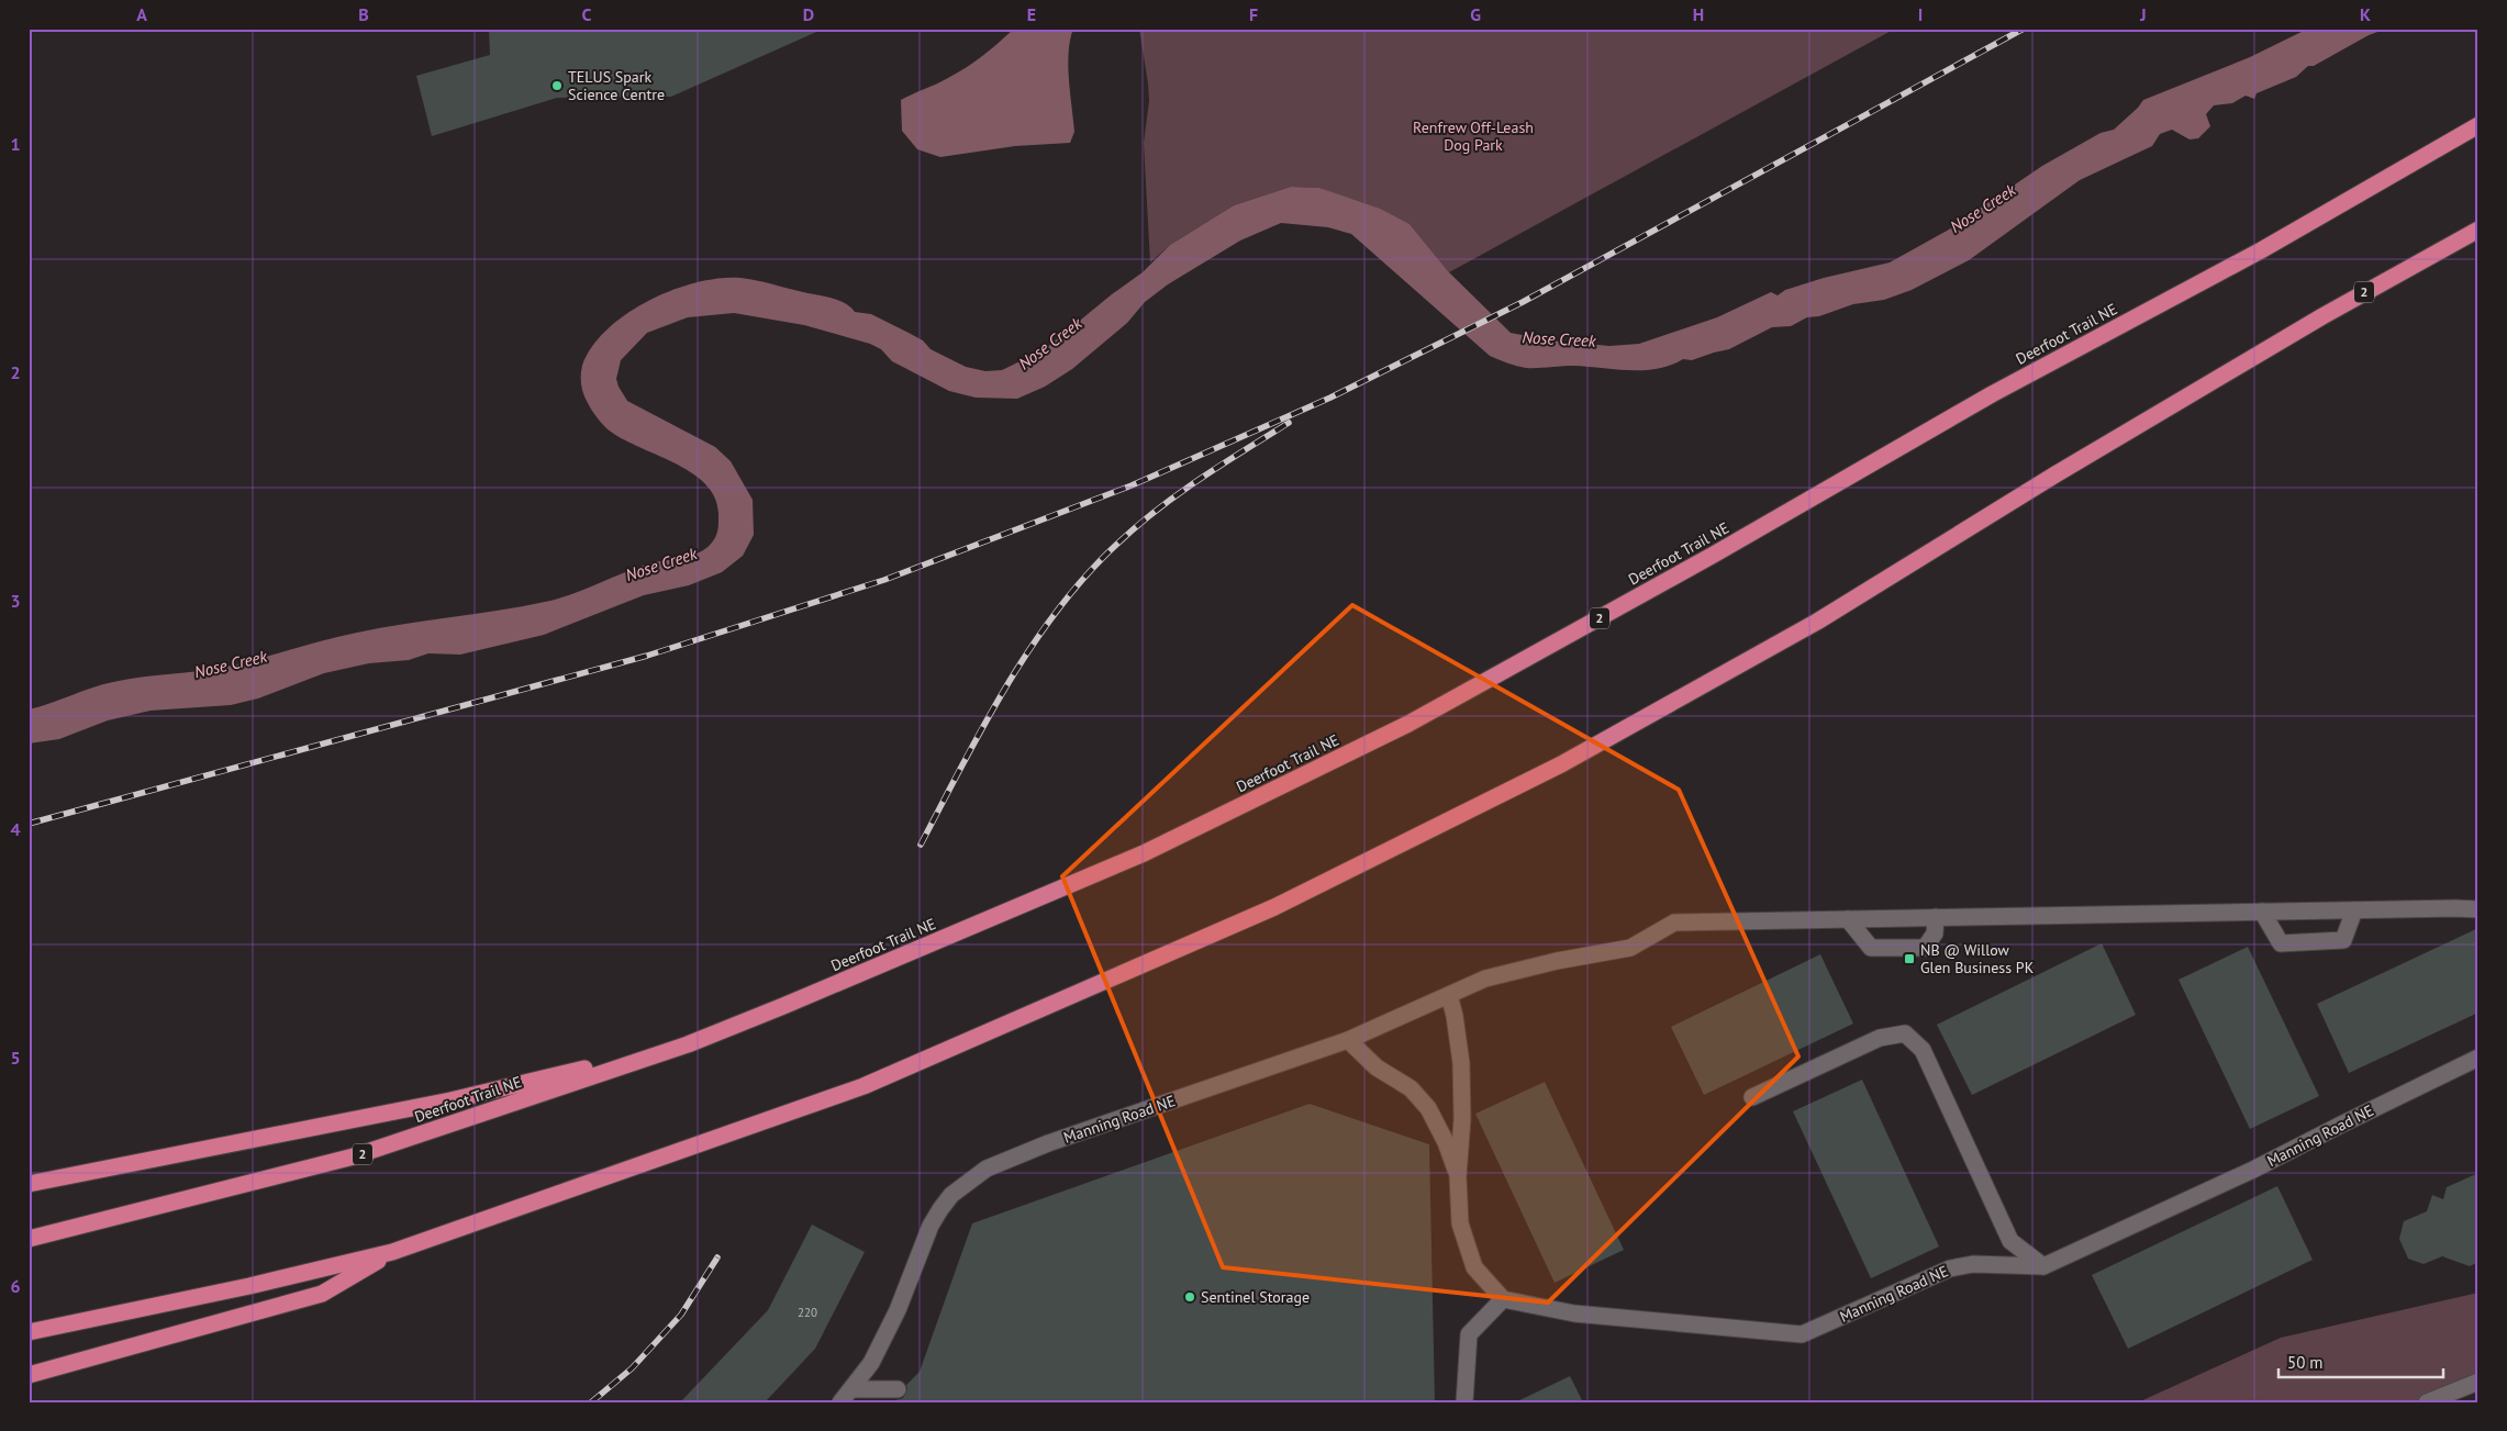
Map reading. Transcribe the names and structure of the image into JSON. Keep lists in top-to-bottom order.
{
  "streets": {
    "highway": ["2", "Deerfoot Trail NE"],
    "street": ["Manning Road NE"]
  },
  "water": ["Nose Creek"],
  "parks": ["Renfrew Off-Leash Dog Park"],
  "places": {
    "other": ["TELUS Spark Science Centre", "Sentinel Storage"],
    "transit": ["NB @ Willow Glen Business PK"]
  },
  "house_numbers": ["220"],
  "scale_bar": "50 m",
  "grid": {
    "columns": [
      "A",
      "B",
      "C",
      "D",
      "E",
      "F",
      "G",
      "H",
      "I",
      "J",
      "K"
    ],
    "rows": [
      "1",
      "2",
      "3",
      "4",
      "5",
      "6"
    ]
  }
}
